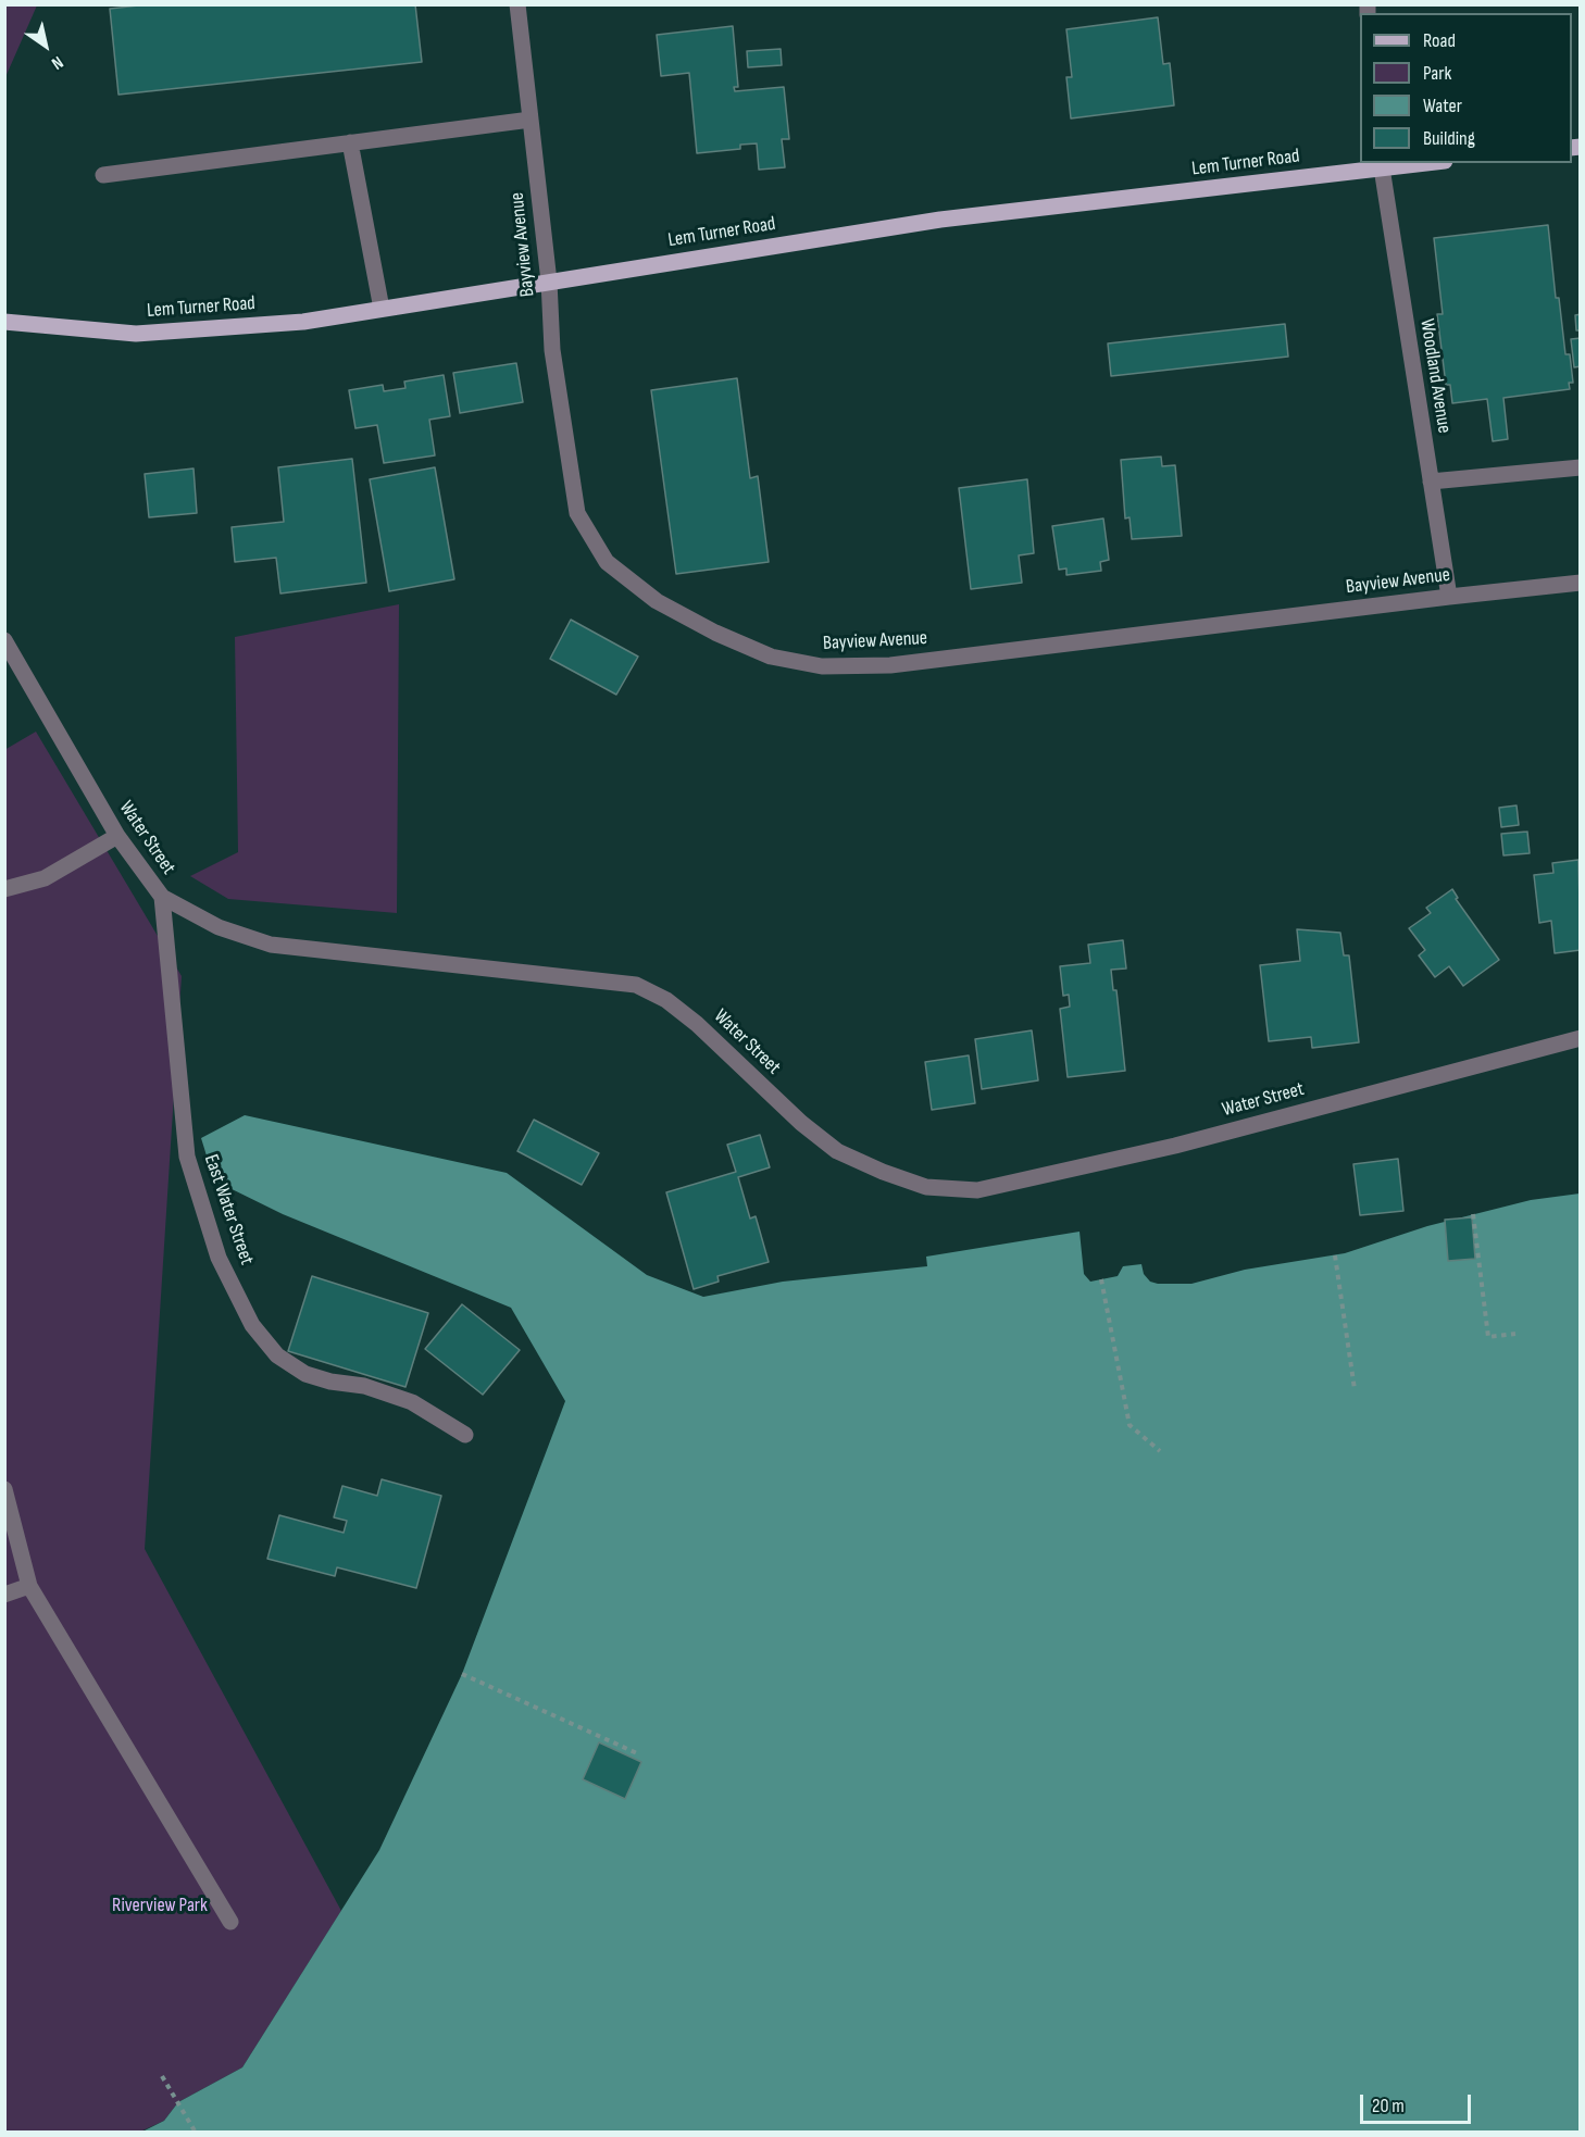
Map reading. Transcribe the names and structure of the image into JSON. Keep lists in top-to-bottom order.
{
  "streets": {
    "main road": ["Lem Turner Road"],
    "street": [
      "Bayview Avenue",
      "Woodland Avenue",
      "Water Street",
      "East Water Street"
    ]
  },
  "crossings": [
    ["Lem Turner Road", "Bayview Avenue"],
    ["Lem Turner Road", "Woodland Avenue"],
    ["Bayview Avenue", "Woodland Avenue"],
    ["Water Street", "East Water Street"]
  ],
  "parks": ["Riverview Park"],
  "legend": [
    "Road",
    "Park",
    "Water",
    "Building"
  ],
  "scale_bar": "20 m",
  "north": "bottom right"
}
